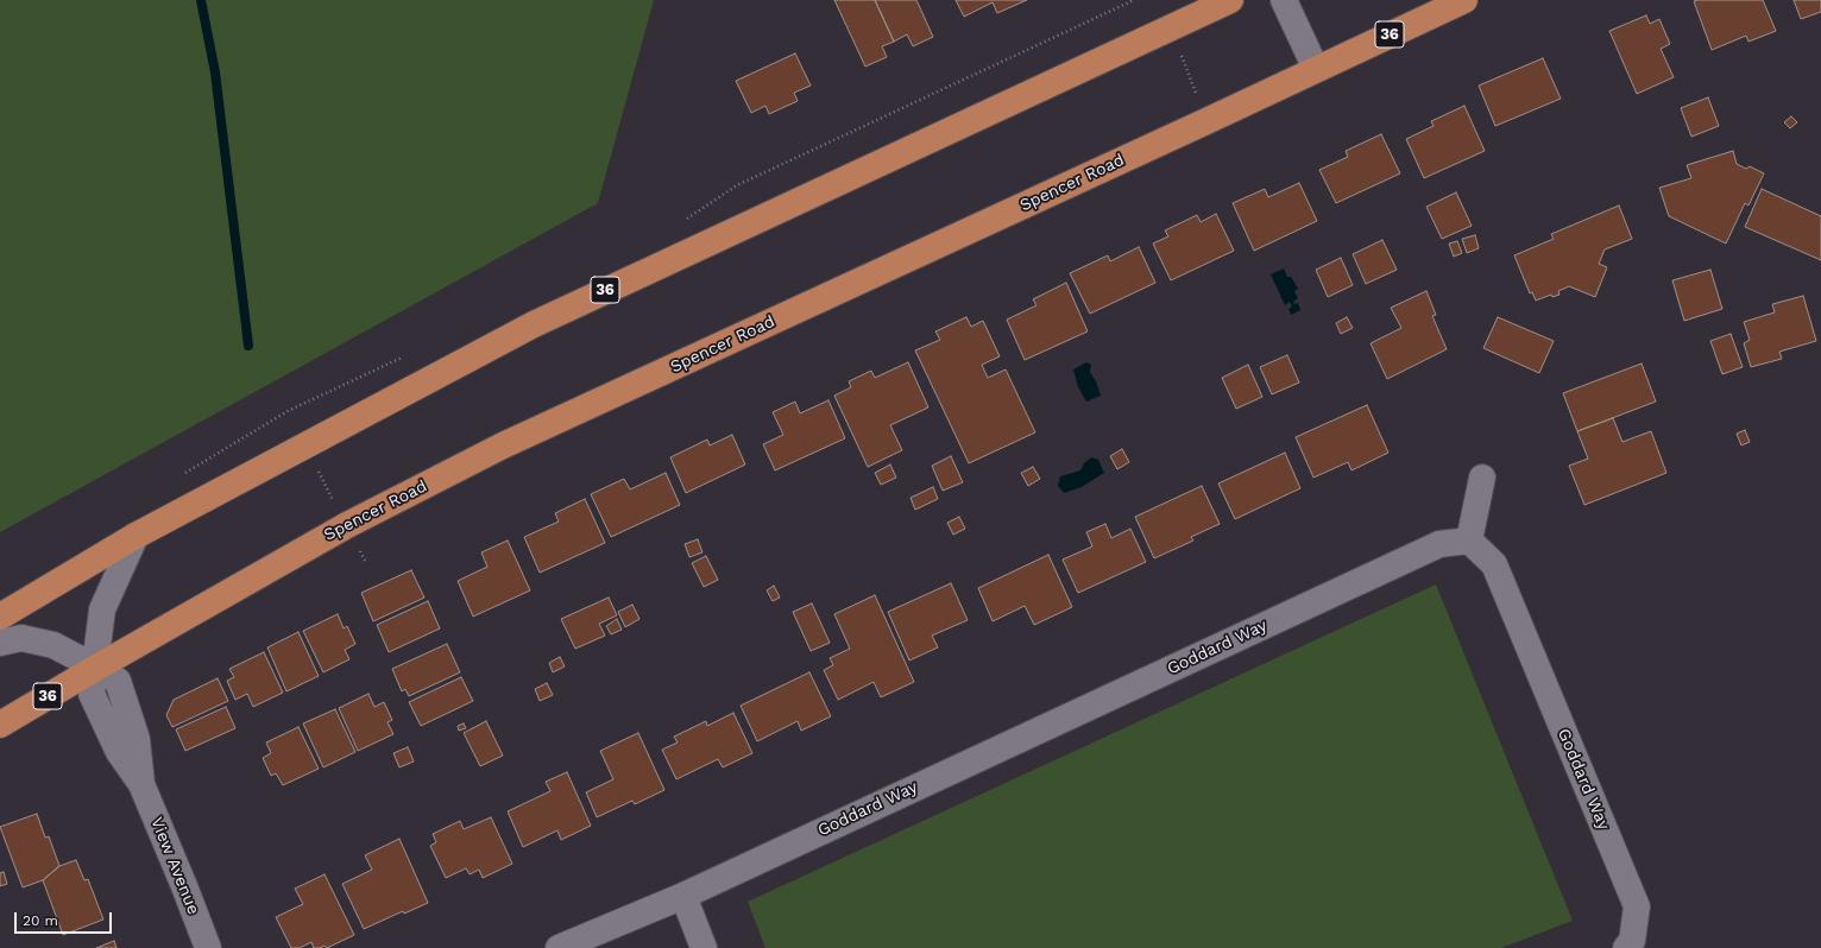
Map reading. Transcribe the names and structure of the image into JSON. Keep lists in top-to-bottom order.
{
  "streets": {
    "main road": ["36", "Spencer Road"],
    "street": ["Goddard Way", "View Avenue"]
  },
  "crossings": [
    ["36", "View Avenue"],
    ["Spencer Road", "View Avenue"]
  ],
  "scale_bar": "20 m"
}
